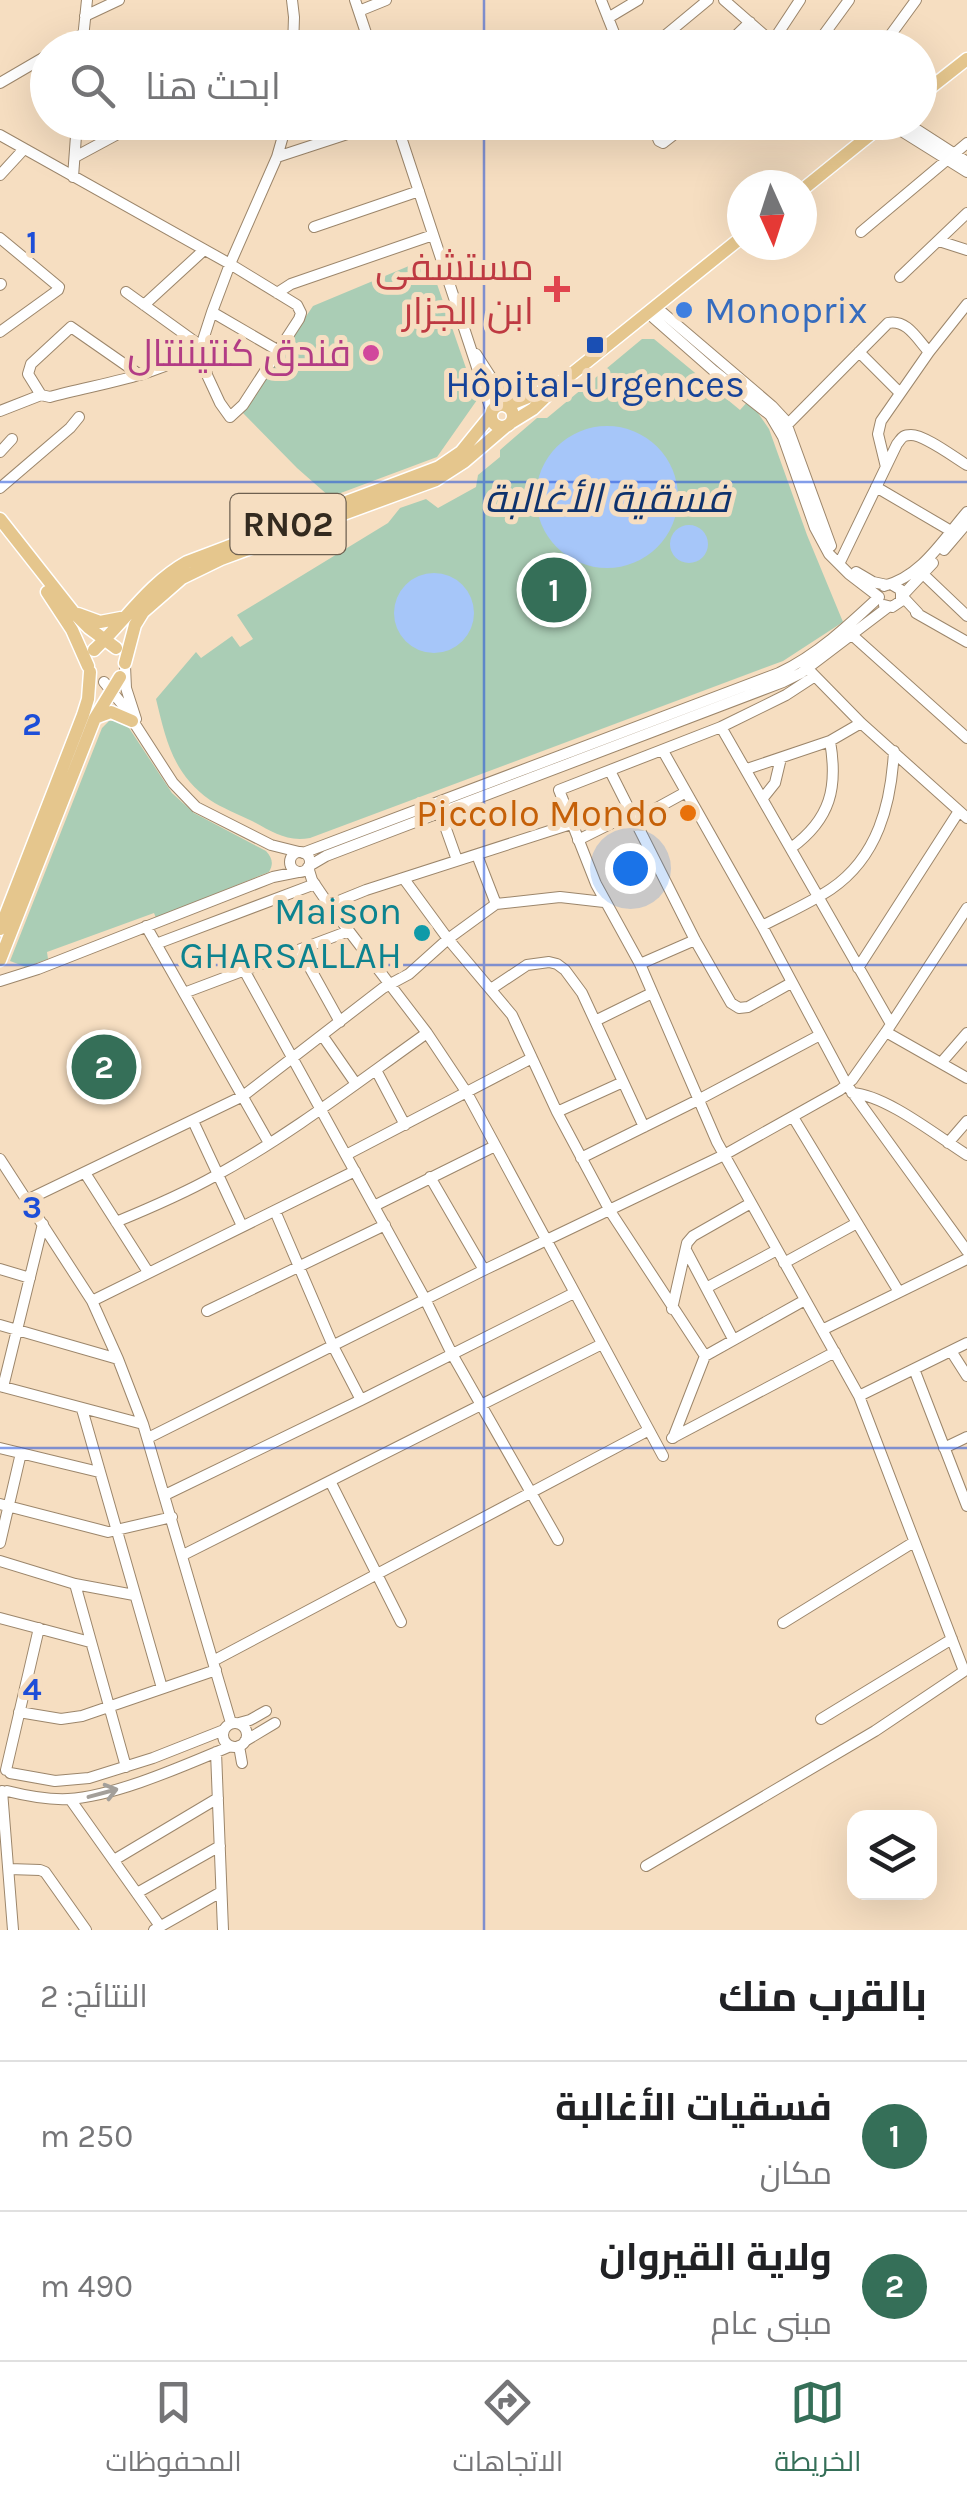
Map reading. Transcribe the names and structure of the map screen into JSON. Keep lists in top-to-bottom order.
{
  "streets": {
    "main road": ["RN02"]
  },
  "water": ["فسقية الأغالبة"],
  "places": {
    "health": ["مستشفى ابن الجزار"],
    "other": [
      "Monoprix",
      "فندق كنتيننتال",
      "Piccolo Mondo",
      "Maison GHARSALLAH"
    ],
    "transit": ["Hôpital-Urgences"]
  },
  "north": "bottom",
  "page": {
    "search": "ابحث هنا",
    "pins": ["1", "2"],
    "heading": ["بالقرب منك", "النتائج: 2"],
    "list": [
      {
        "mark": "1",
        "name": "فسقيات الأغالبة",
        "note": "مكان",
        "value": "250 m"
      },
      {
        "mark": "2",
        "name": "ولاية القيروان",
        "note": "مبنى عام",
        "value": "490 m"
      }
    ],
    "nav": ["الخريطة", "الاتجاهات", "المحفوظات"]
  },
  "grid": {
    "rows": [
      "1",
      "2",
      "3",
      "4"
    ]
  }
}
